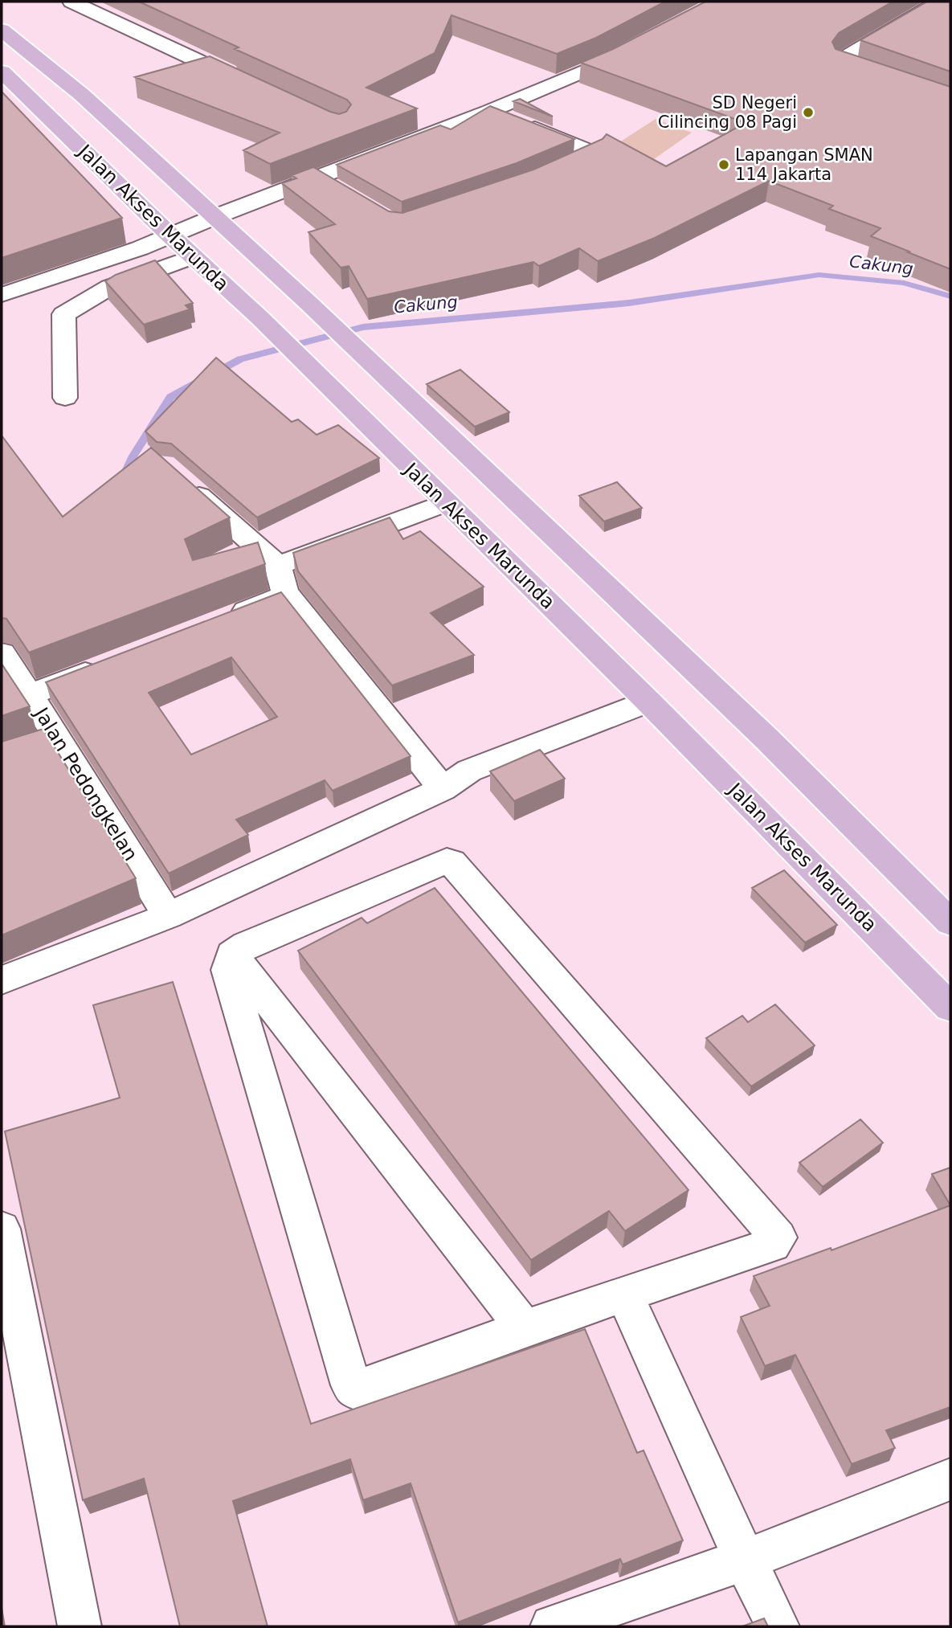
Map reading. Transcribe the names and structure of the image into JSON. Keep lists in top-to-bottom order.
{
  "streets": {
    "main road": ["Jalan Akses Marunda"],
    "street": ["Jalan Pedongkelan"]
  },
  "water": ["Cakung"],
  "places": ["SD Negeri Cilincing 08 Pagi", "Lapangan SMAN 114 Jakarta"]
}
